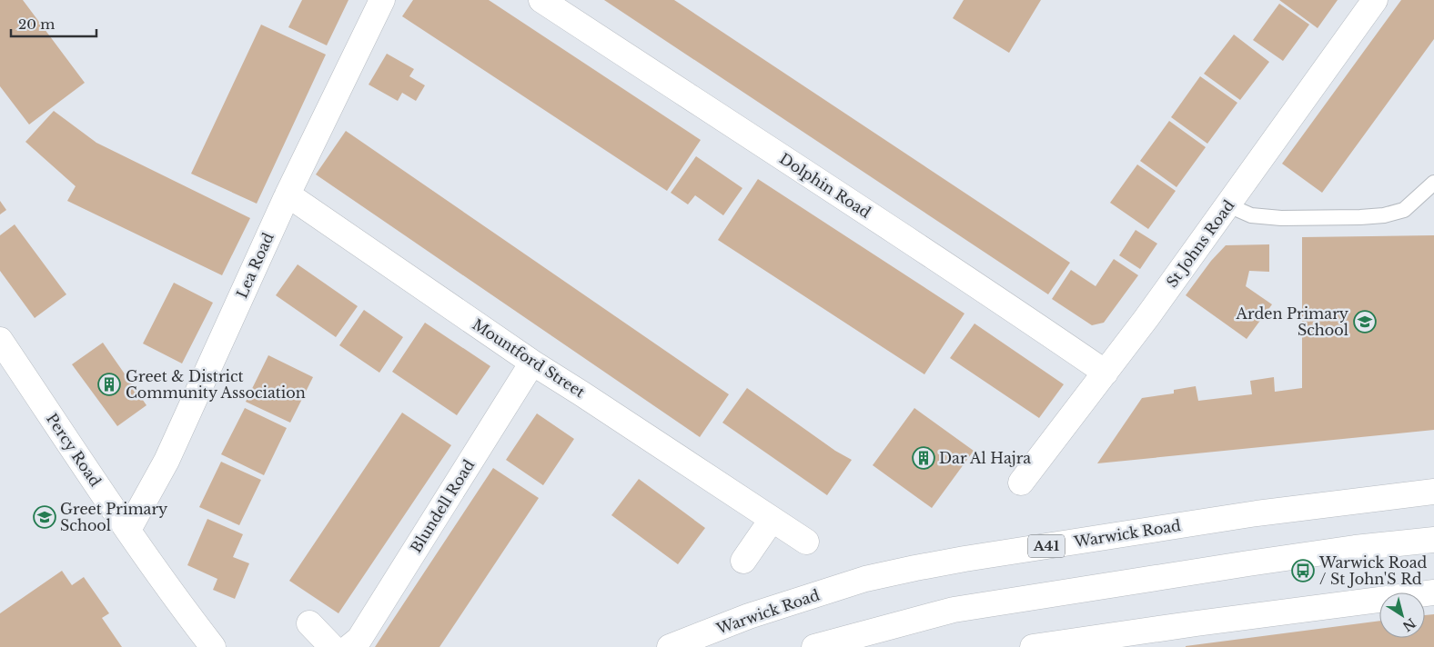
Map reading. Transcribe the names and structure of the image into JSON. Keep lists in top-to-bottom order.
{
  "streets": {
    "main road": [
      "Dolphin Road",
      "St Johns Road",
      "Lea Road",
      "Mountford Street",
      "Percy Road",
      "Blundell Road",
      "Warwick Road",
      "A41"
    ]
  },
  "crossings": [
    ["Dolphin Road", "St Johns Road"],
    ["Lea Road", "Mountford Street"],
    ["Lea Road", "Percy Road"],
    ["Mountford Street", "Blundell Road"]
  ],
  "places": {
    "school or university": ["Arden Primary School", "Greet Primary School"],
    "building": ["Greet & District Community Association", "Dar Al Hajra"],
    "bus stop": ["Warwick Road / St John'S Rd"]
  },
  "scale_bar": "20 m",
  "north": "bottom right"
}
